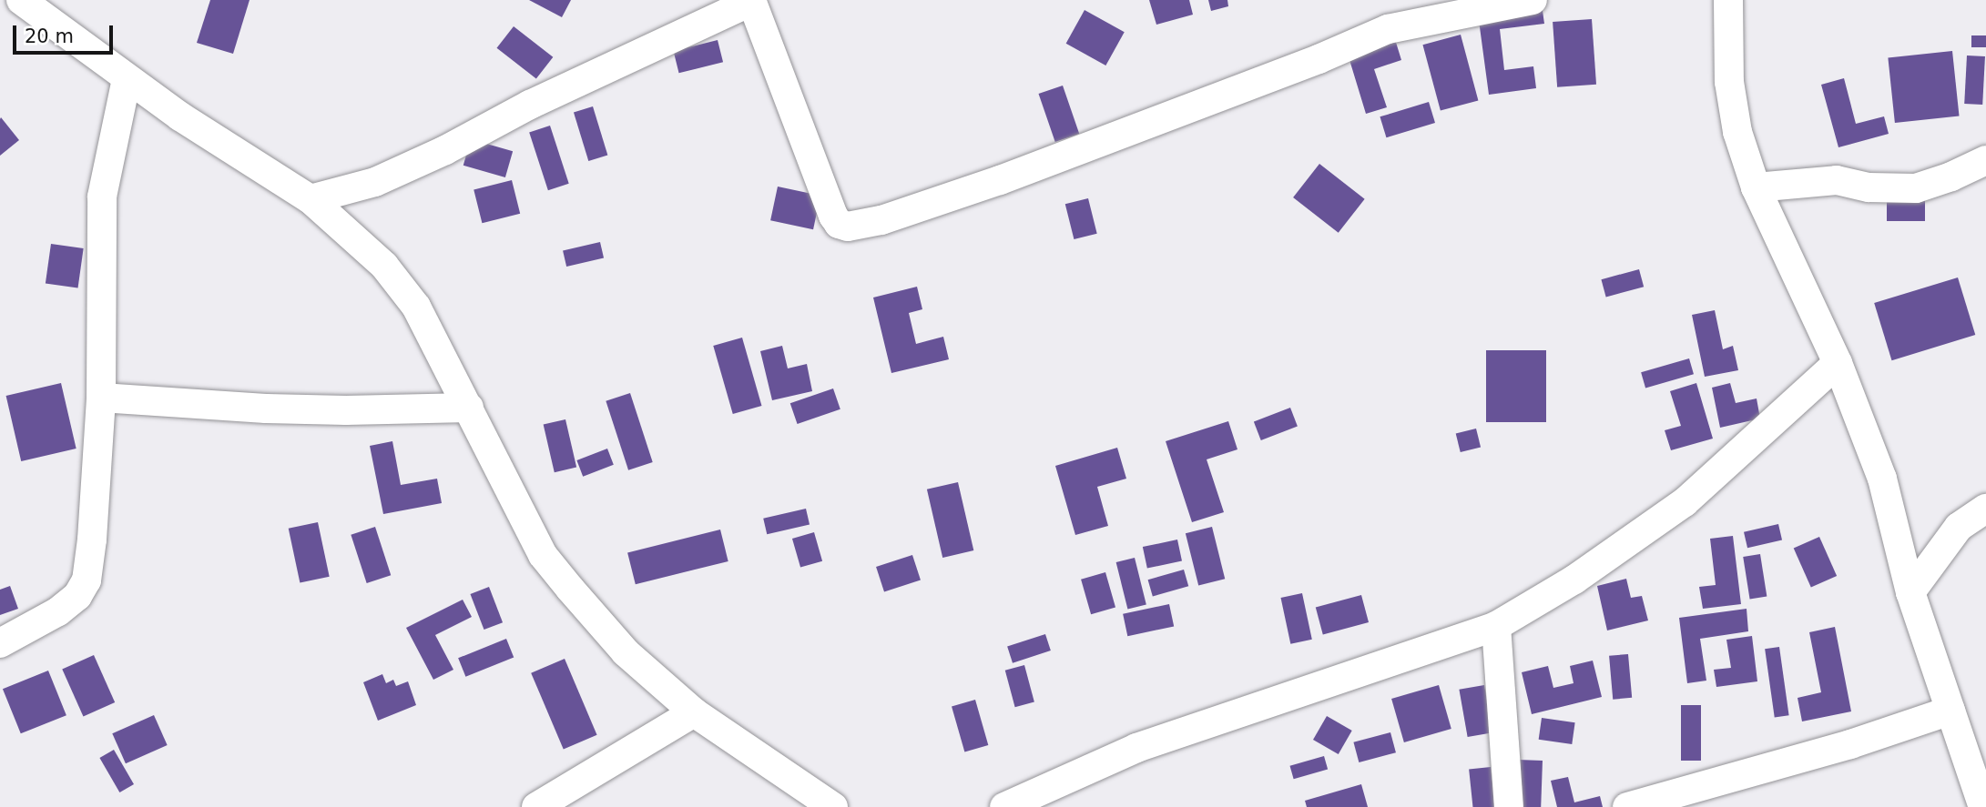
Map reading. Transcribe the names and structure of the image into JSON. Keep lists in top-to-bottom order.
{
  "scale_bar": "20 m"
}
